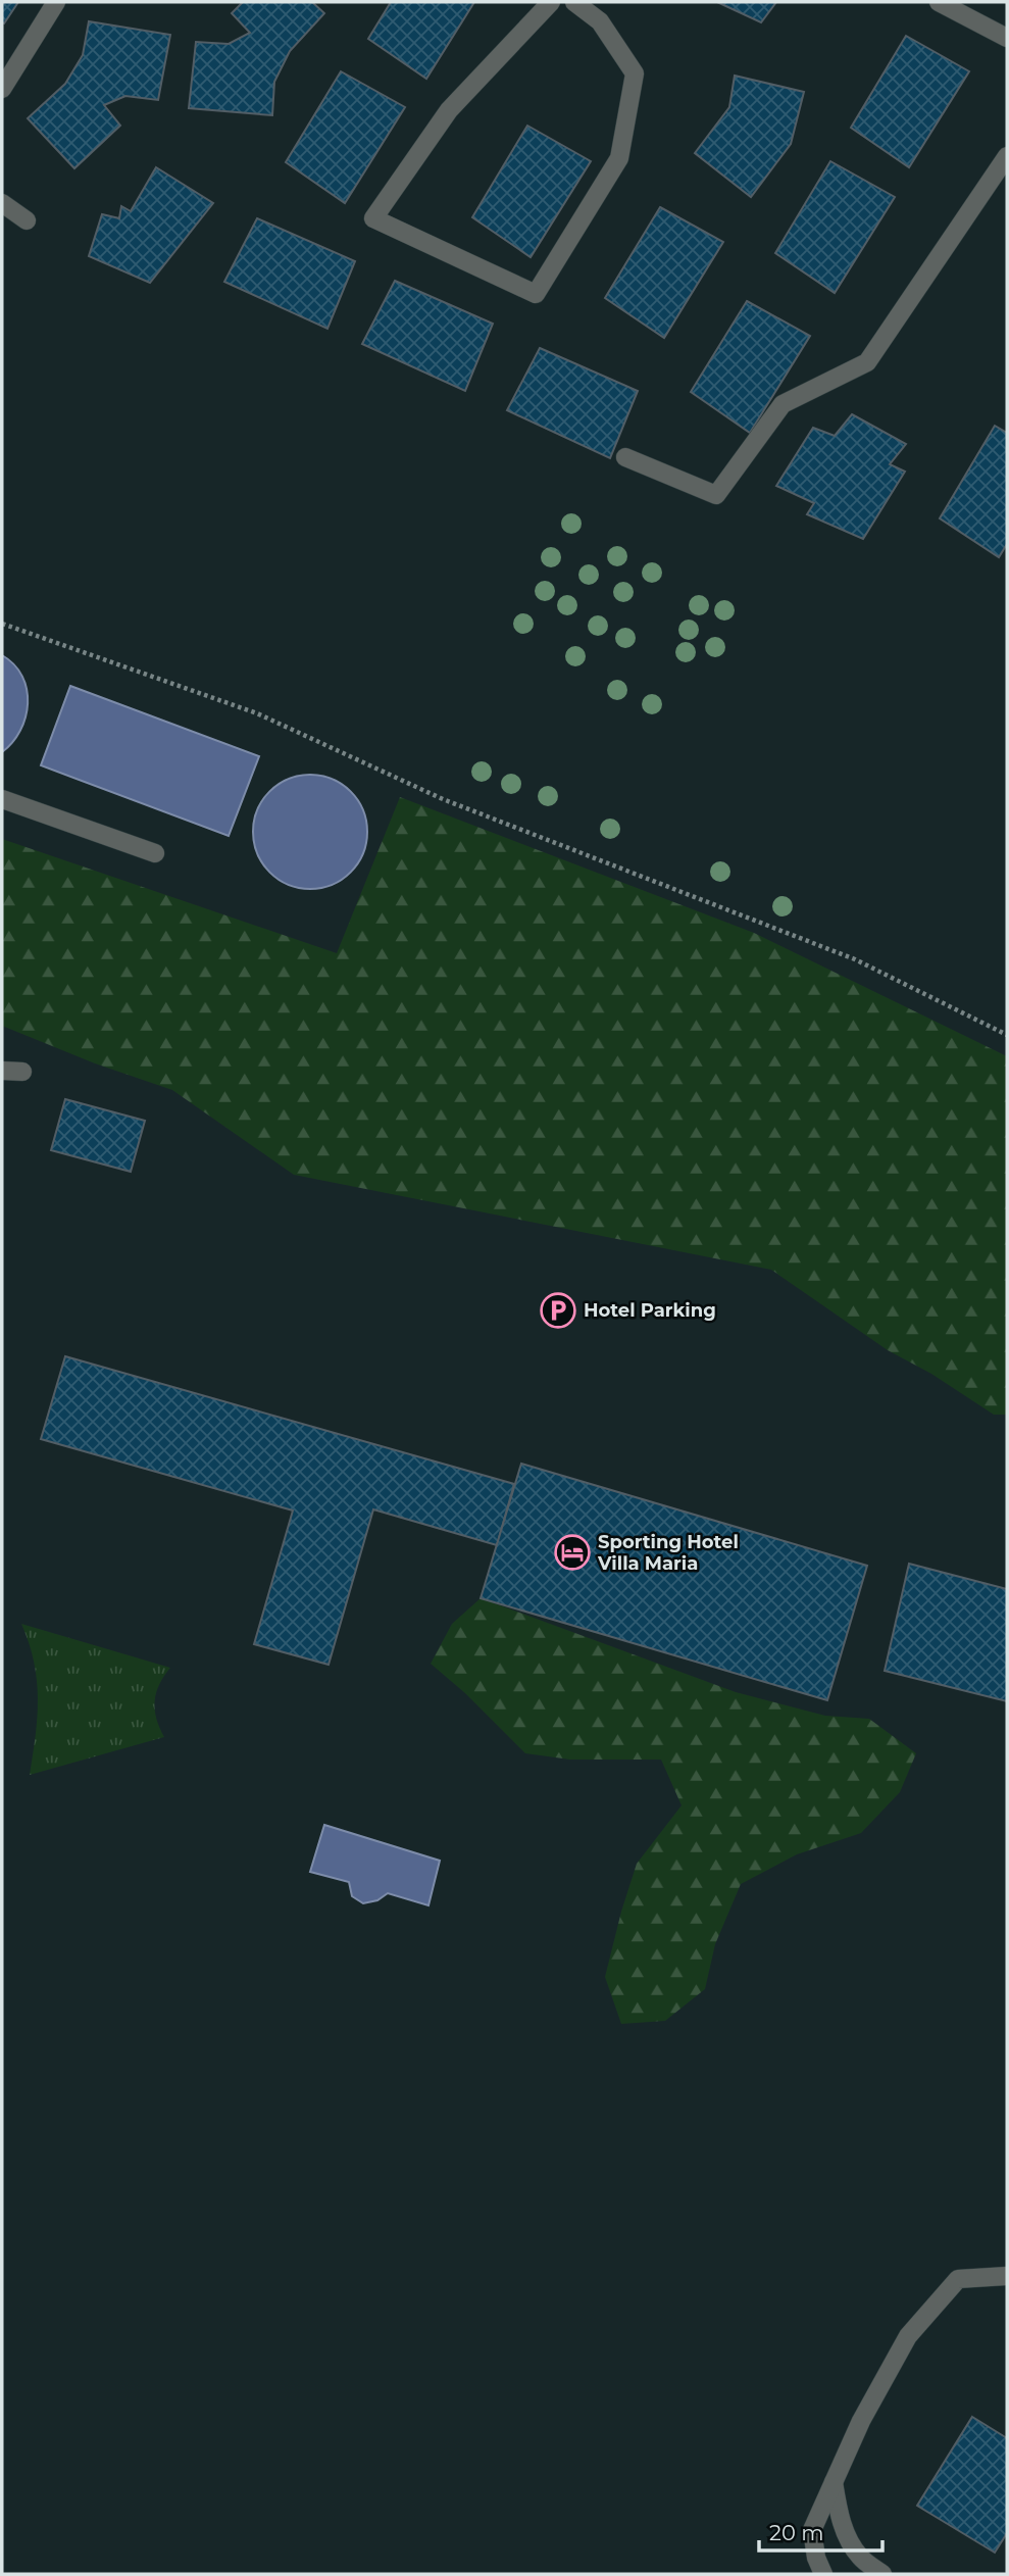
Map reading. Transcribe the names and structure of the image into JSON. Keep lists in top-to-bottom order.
{
  "places": {
    "parking": ["Hotel Parking"],
    "hotel": ["Sporting Hotel Villa Maria"]
  },
  "scale_bar": "20 m"
}
